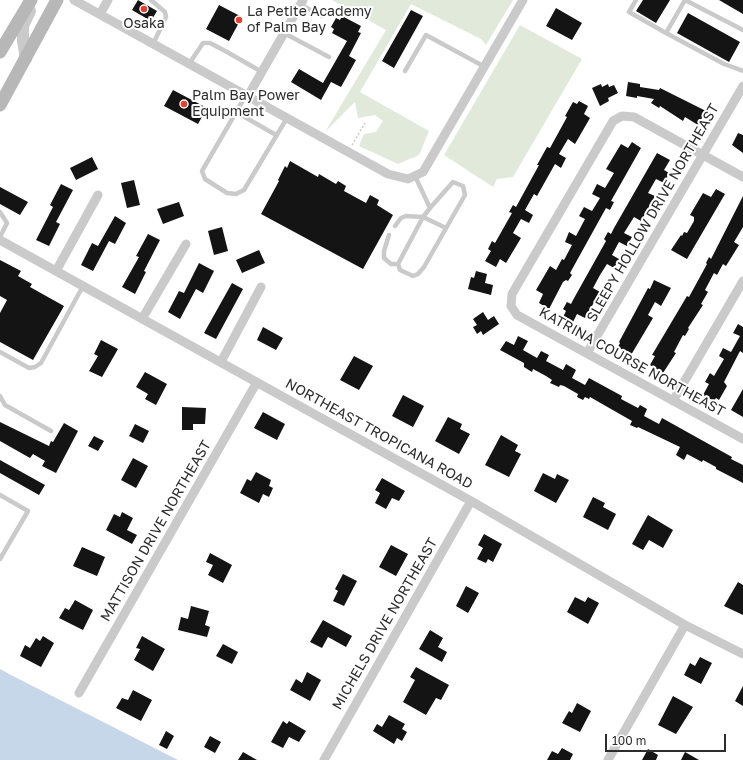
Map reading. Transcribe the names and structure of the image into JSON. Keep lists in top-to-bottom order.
{
  "streets": {
    "street": [
      "SLEEPY HOLLOW DRIVE NORTHEAST",
      "KATRINA COURSE NORTHEAST",
      "NORTHEAST TROPICANA ROAD",
      "MATTISON DRIVE NORTHEAST",
      "MICHELS DRIVE NORTHEAST"
    ]
  },
  "crossings": [
    ["SLEEPY HOLLOW DRIVE NORTHEAST", "KATRINA COURSE NORTHEAST"],
    ["NORTHEAST TROPICANA ROAD", "MATTISON DRIVE NORTHEAST"],
    ["NORTHEAST TROPICANA ROAD", "MICHELS DRIVE NORTHEAST"]
  ],
  "places": ["Osaka", "La Petite Academy of Palm Bay", "Palm Bay Power Equipment"],
  "scale_bar": "100 m"
}
